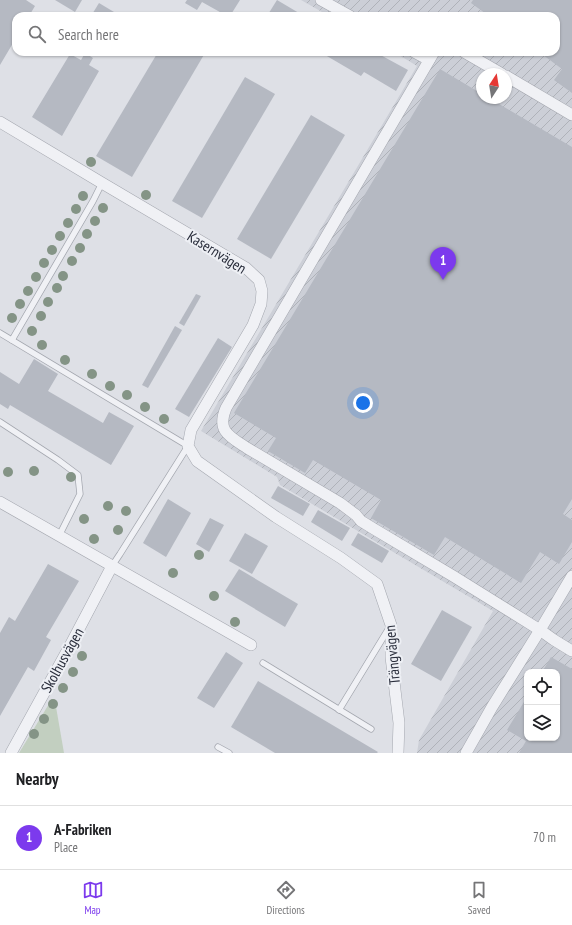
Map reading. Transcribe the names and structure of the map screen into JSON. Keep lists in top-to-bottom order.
{
  "streets": {
    "street": ["Kasernvägen", "Trängvägen", "Skolhusvägen"]
  },
  "crossings": [
    ["Kasernvägen", "Trängvägen"]
  ],
  "north": "top",
  "page": {
    "search": "Search here",
    "pins": "1",
    "heading": "Nearby",
    "list": [
      {
        "mark": "1",
        "name": "A-Fabriken",
        "note": "Place",
        "value": "70 m"
      }
    ],
    "nav": ["Map", "Directions", "Saved"]
  }
}
